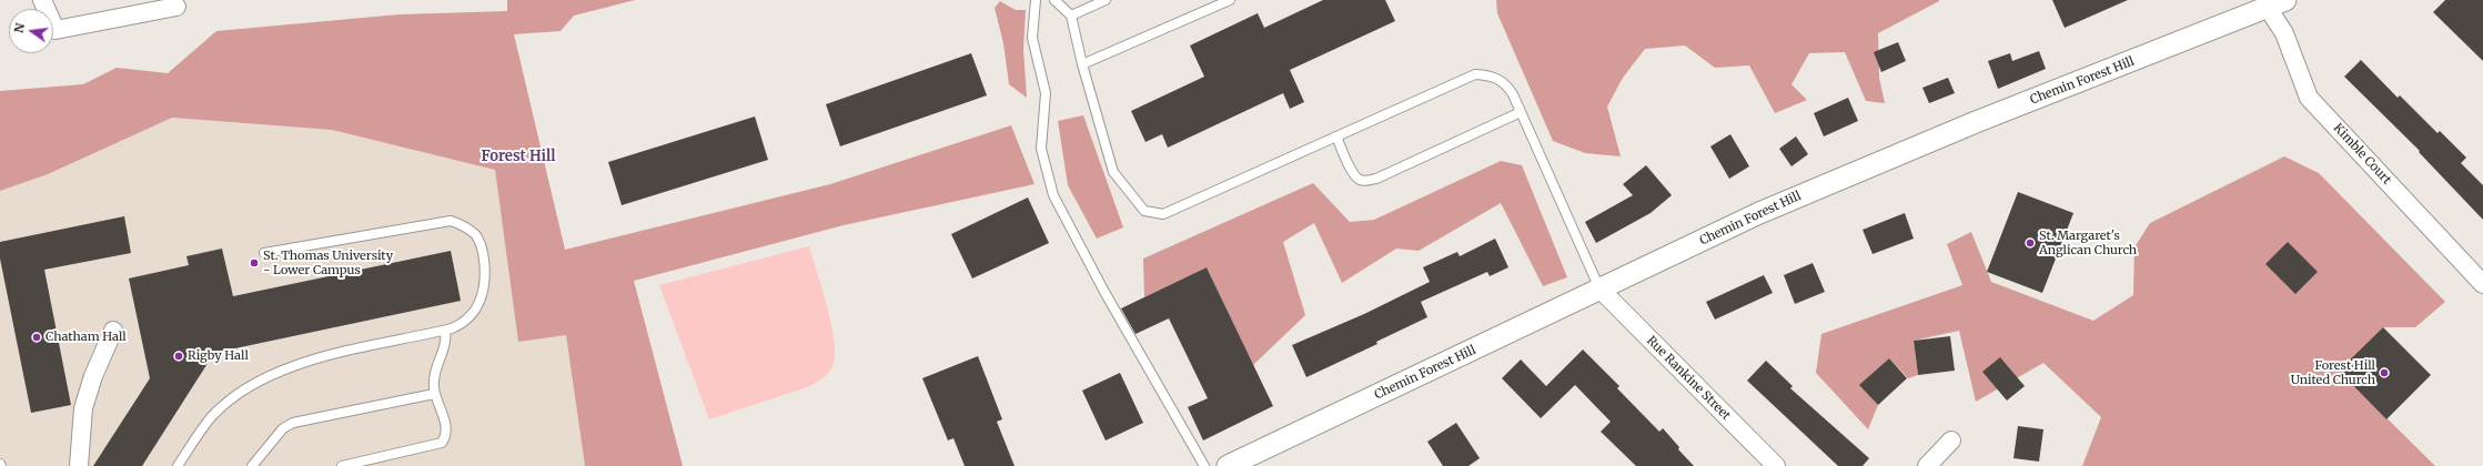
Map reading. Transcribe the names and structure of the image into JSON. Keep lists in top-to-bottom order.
{
  "streets": {
    "street": ["Chemin Forest Hill", "Kimble Court", "Rue Rankine Street"]
  },
  "crossings": [
    ["Chemin Forest Hill", "Kimble Court"],
    ["Chemin Forest Hill", "Rue Rankine Street"]
  ],
  "districts": ["Forest Hill"],
  "places": [
    "St. Margaret's Anglican Church",
    "St. Thomas University - Lower Campus",
    "Chatham Hall",
    "Rigby Hall",
    "Forest Hill United Church"
  ],
  "north": "left"
}
